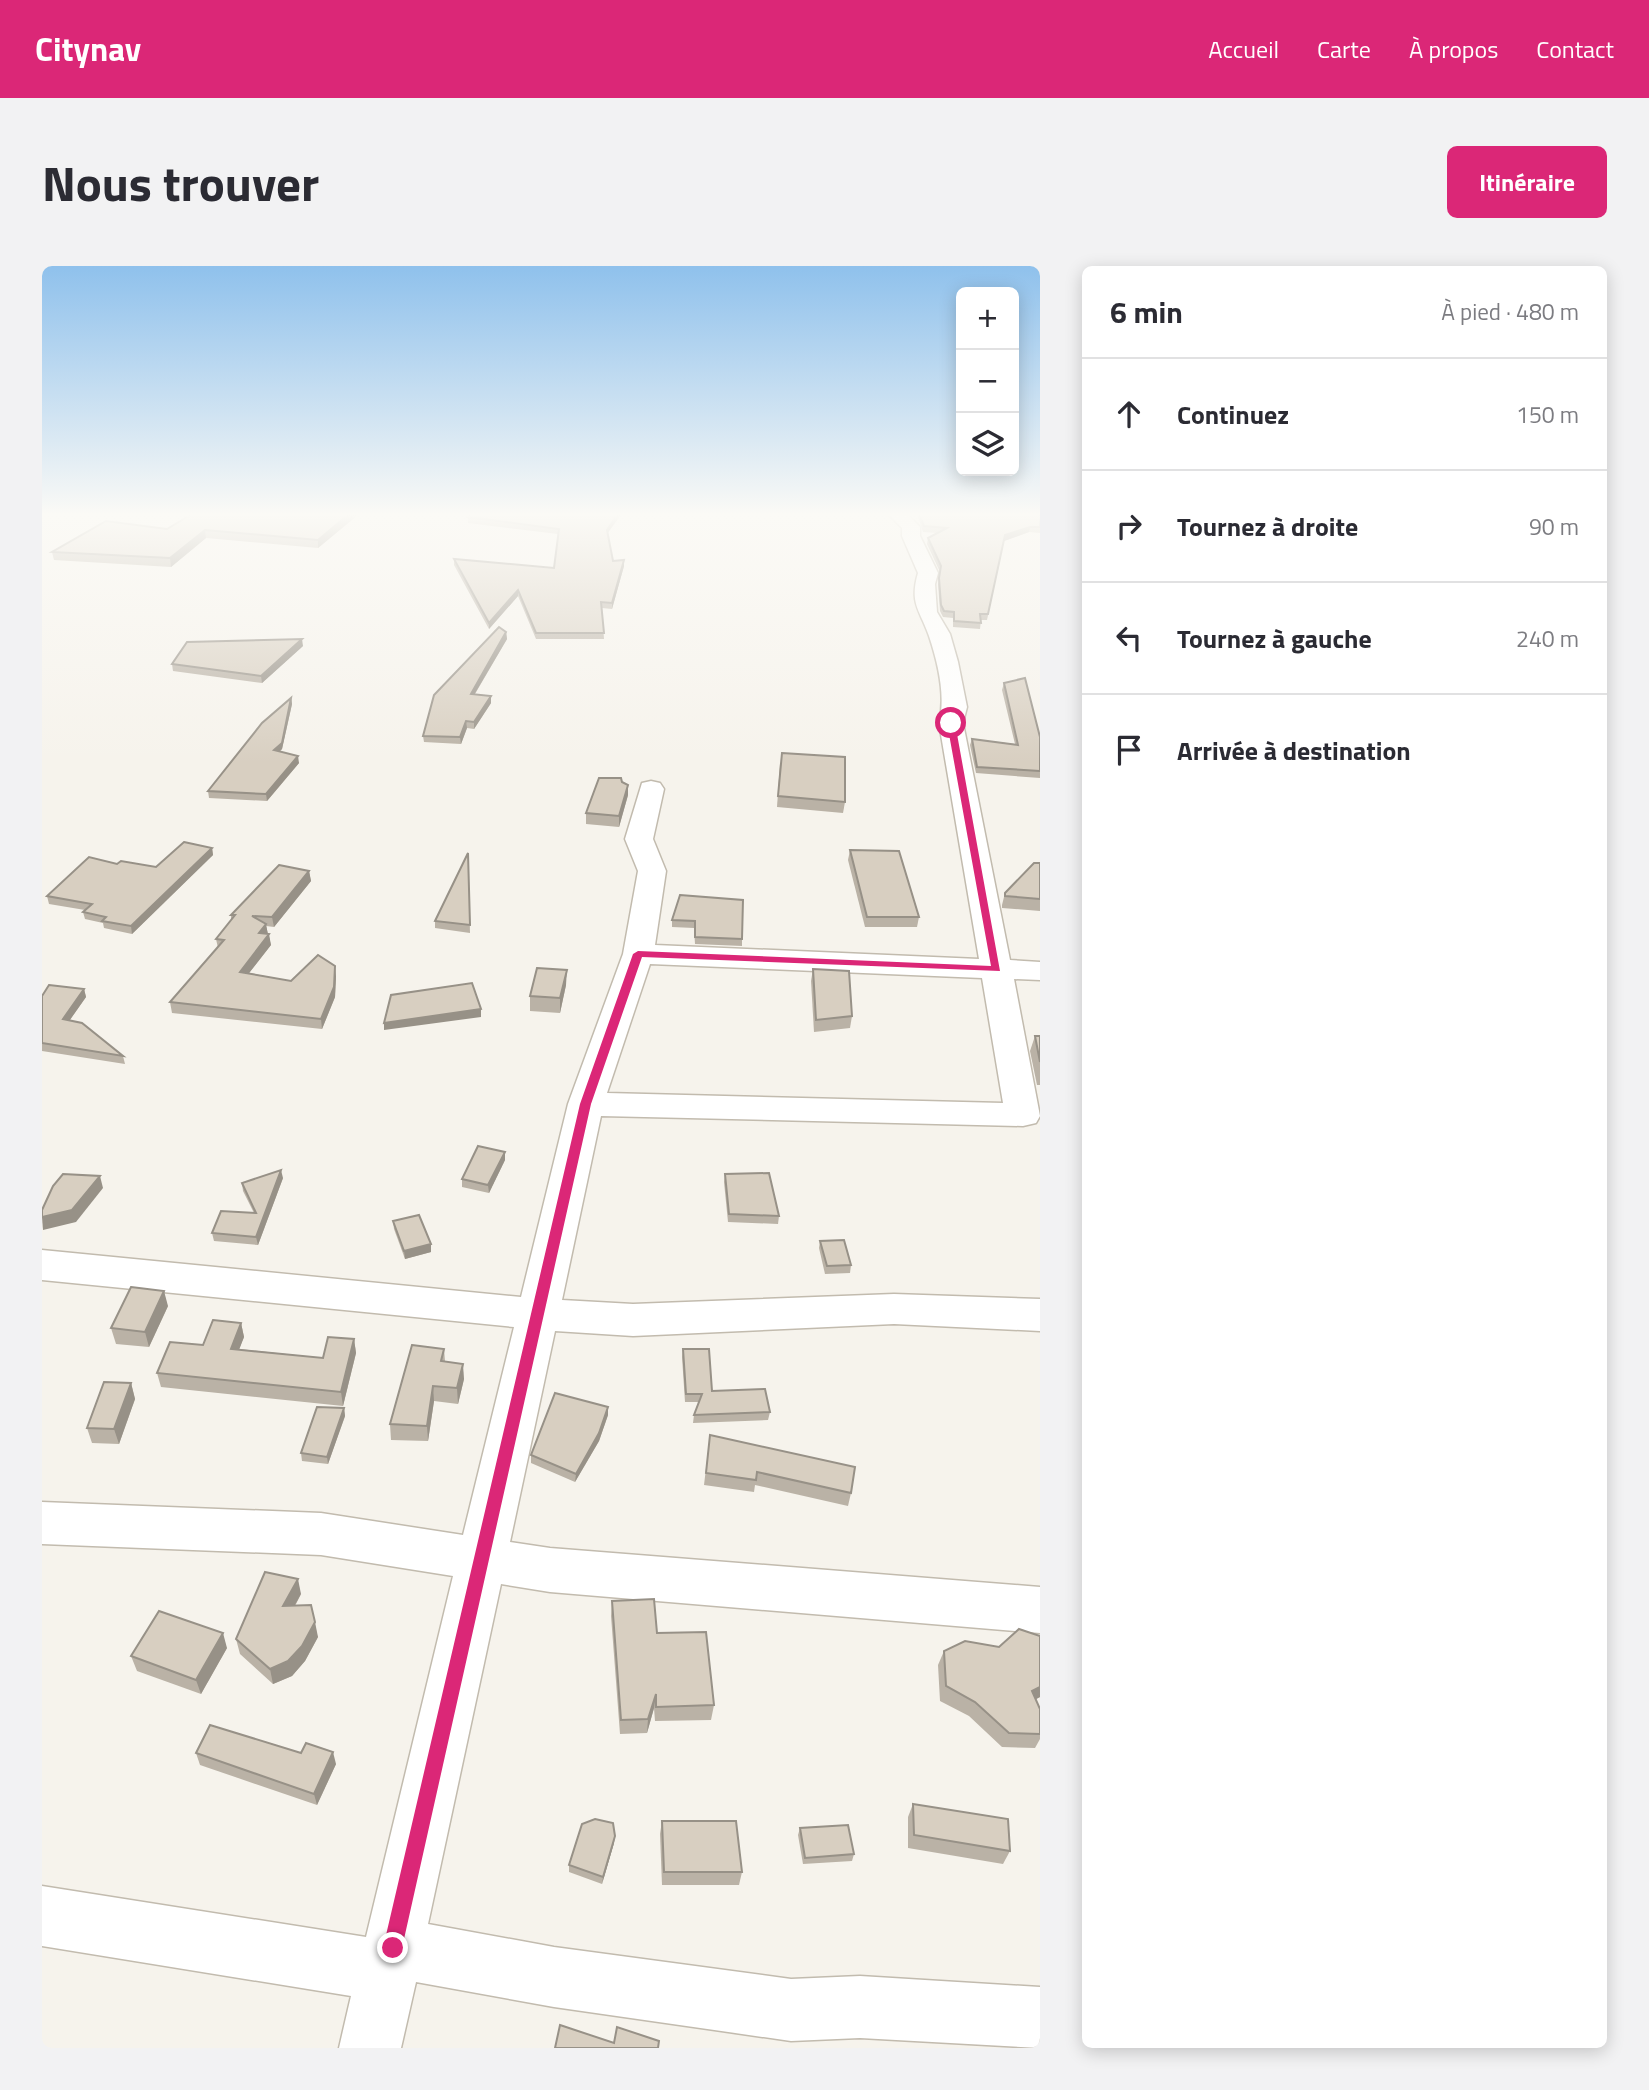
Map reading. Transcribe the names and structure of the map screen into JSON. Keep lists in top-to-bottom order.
{
  "page": {
    "header": "Citynav",
    "nav": [
      "Accueil",
      "Carte",
      "À propos",
      "Contact"
    ],
    "title": "Nous trouver",
    "buttons": "Itinéraire",
    "heading": ["6 min", "À pied · 480 m"],
    "map_buttons": ["+", "−"],
    "list": [
      ["Continuez", "150 m"],
      ["Tournez à droite", "90 m"],
      ["Tournez à gauche", "240 m"],
      "Arrivée à destination"
    ]
  }
}
